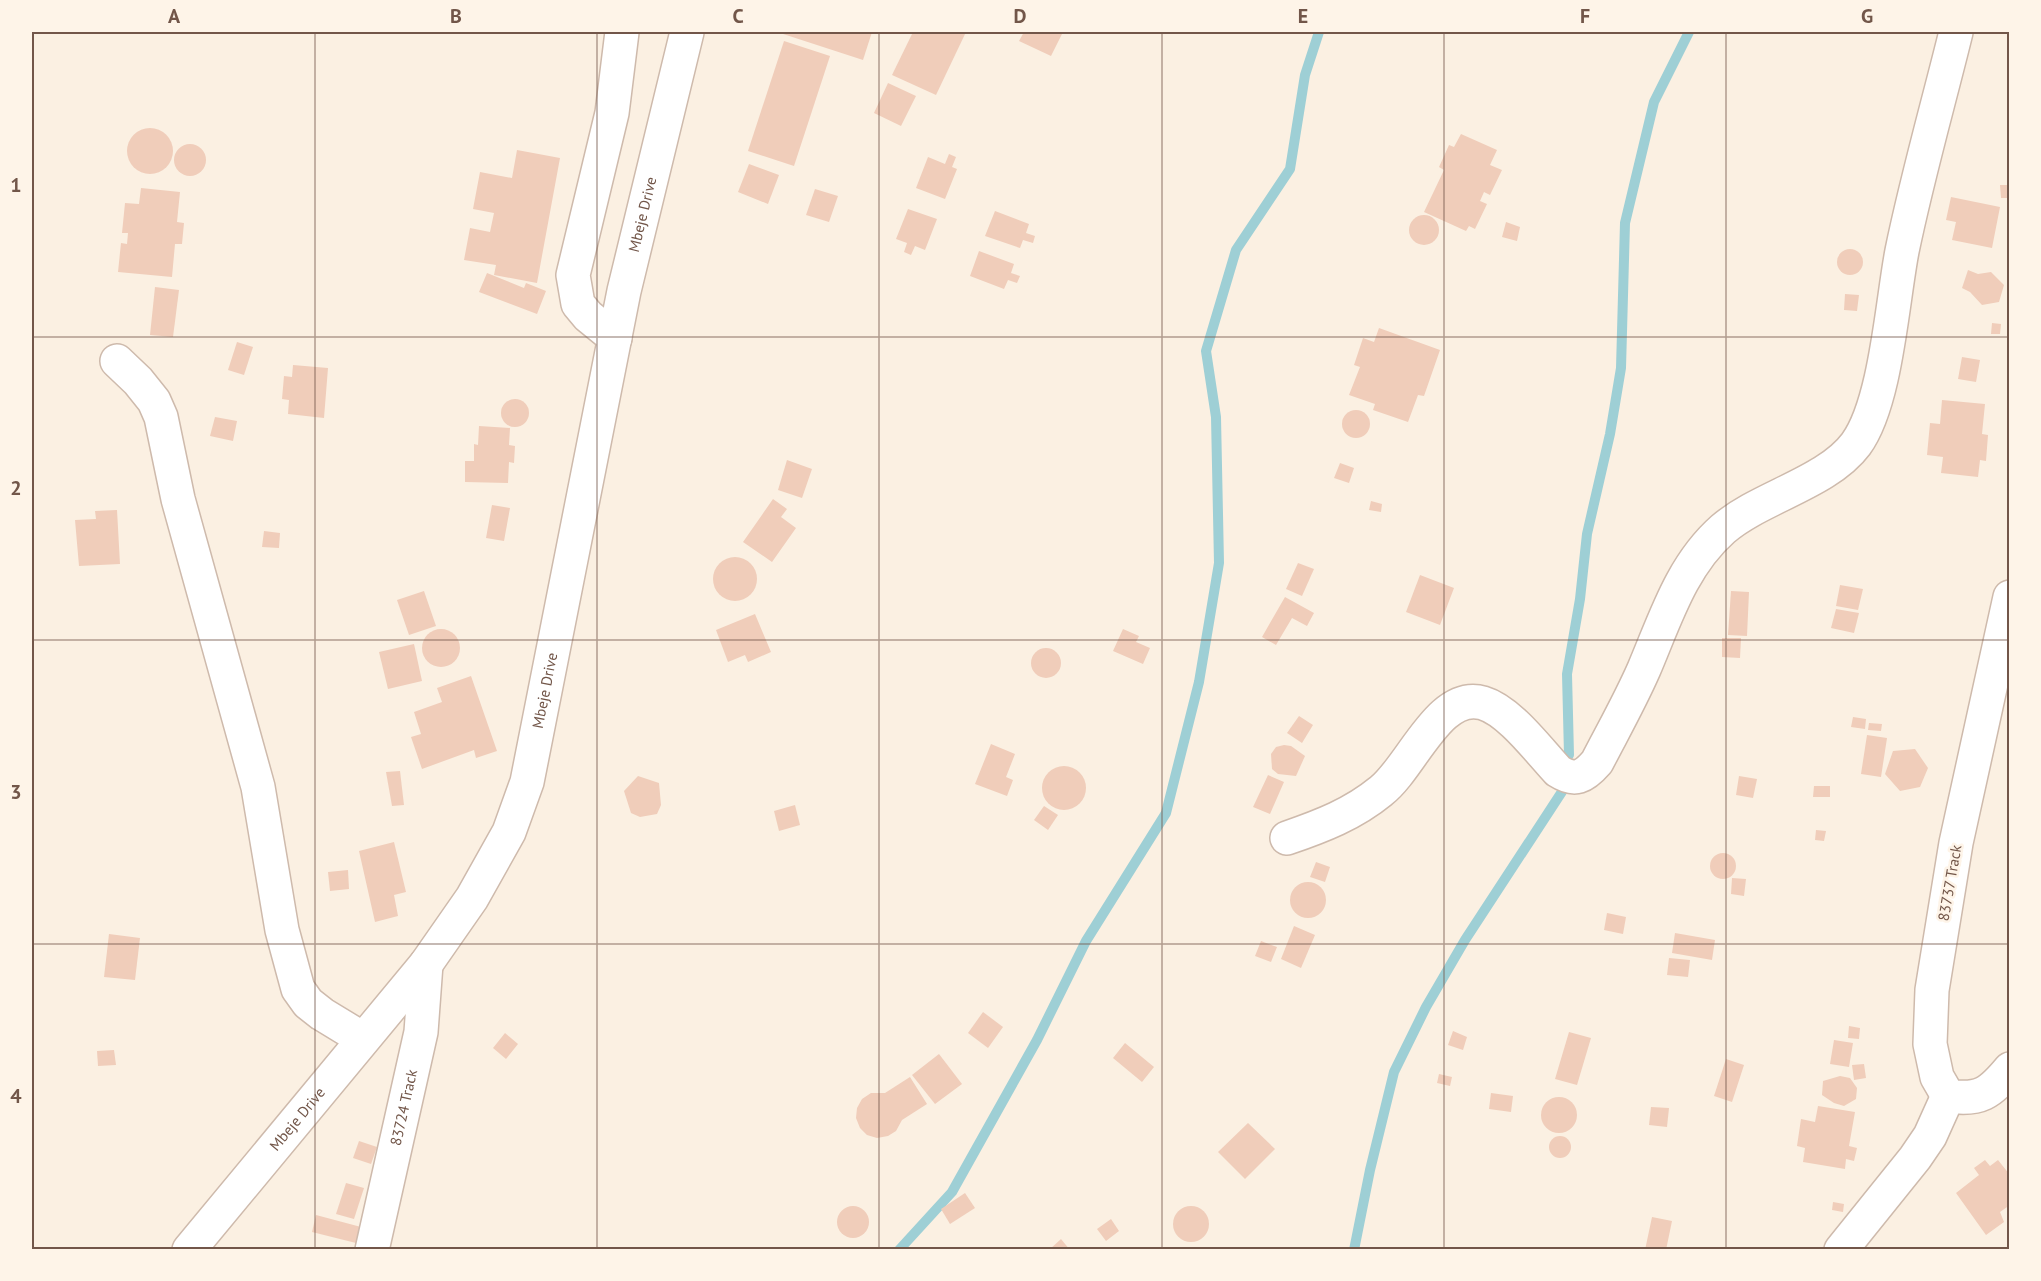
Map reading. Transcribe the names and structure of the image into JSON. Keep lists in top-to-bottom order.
{
  "streets": {
    "street": ["Mbeje Drive", "83737 Track", "83724 Track"]
  },
  "crossings": [
    ["Mbeje Drive", "83724 Track"]
  ],
  "grid": {
    "columns": [
      "A",
      "B",
      "C",
      "D",
      "E",
      "F",
      "G"
    ],
    "rows": [
      "1",
      "2",
      "3",
      "4"
    ]
  }
}
